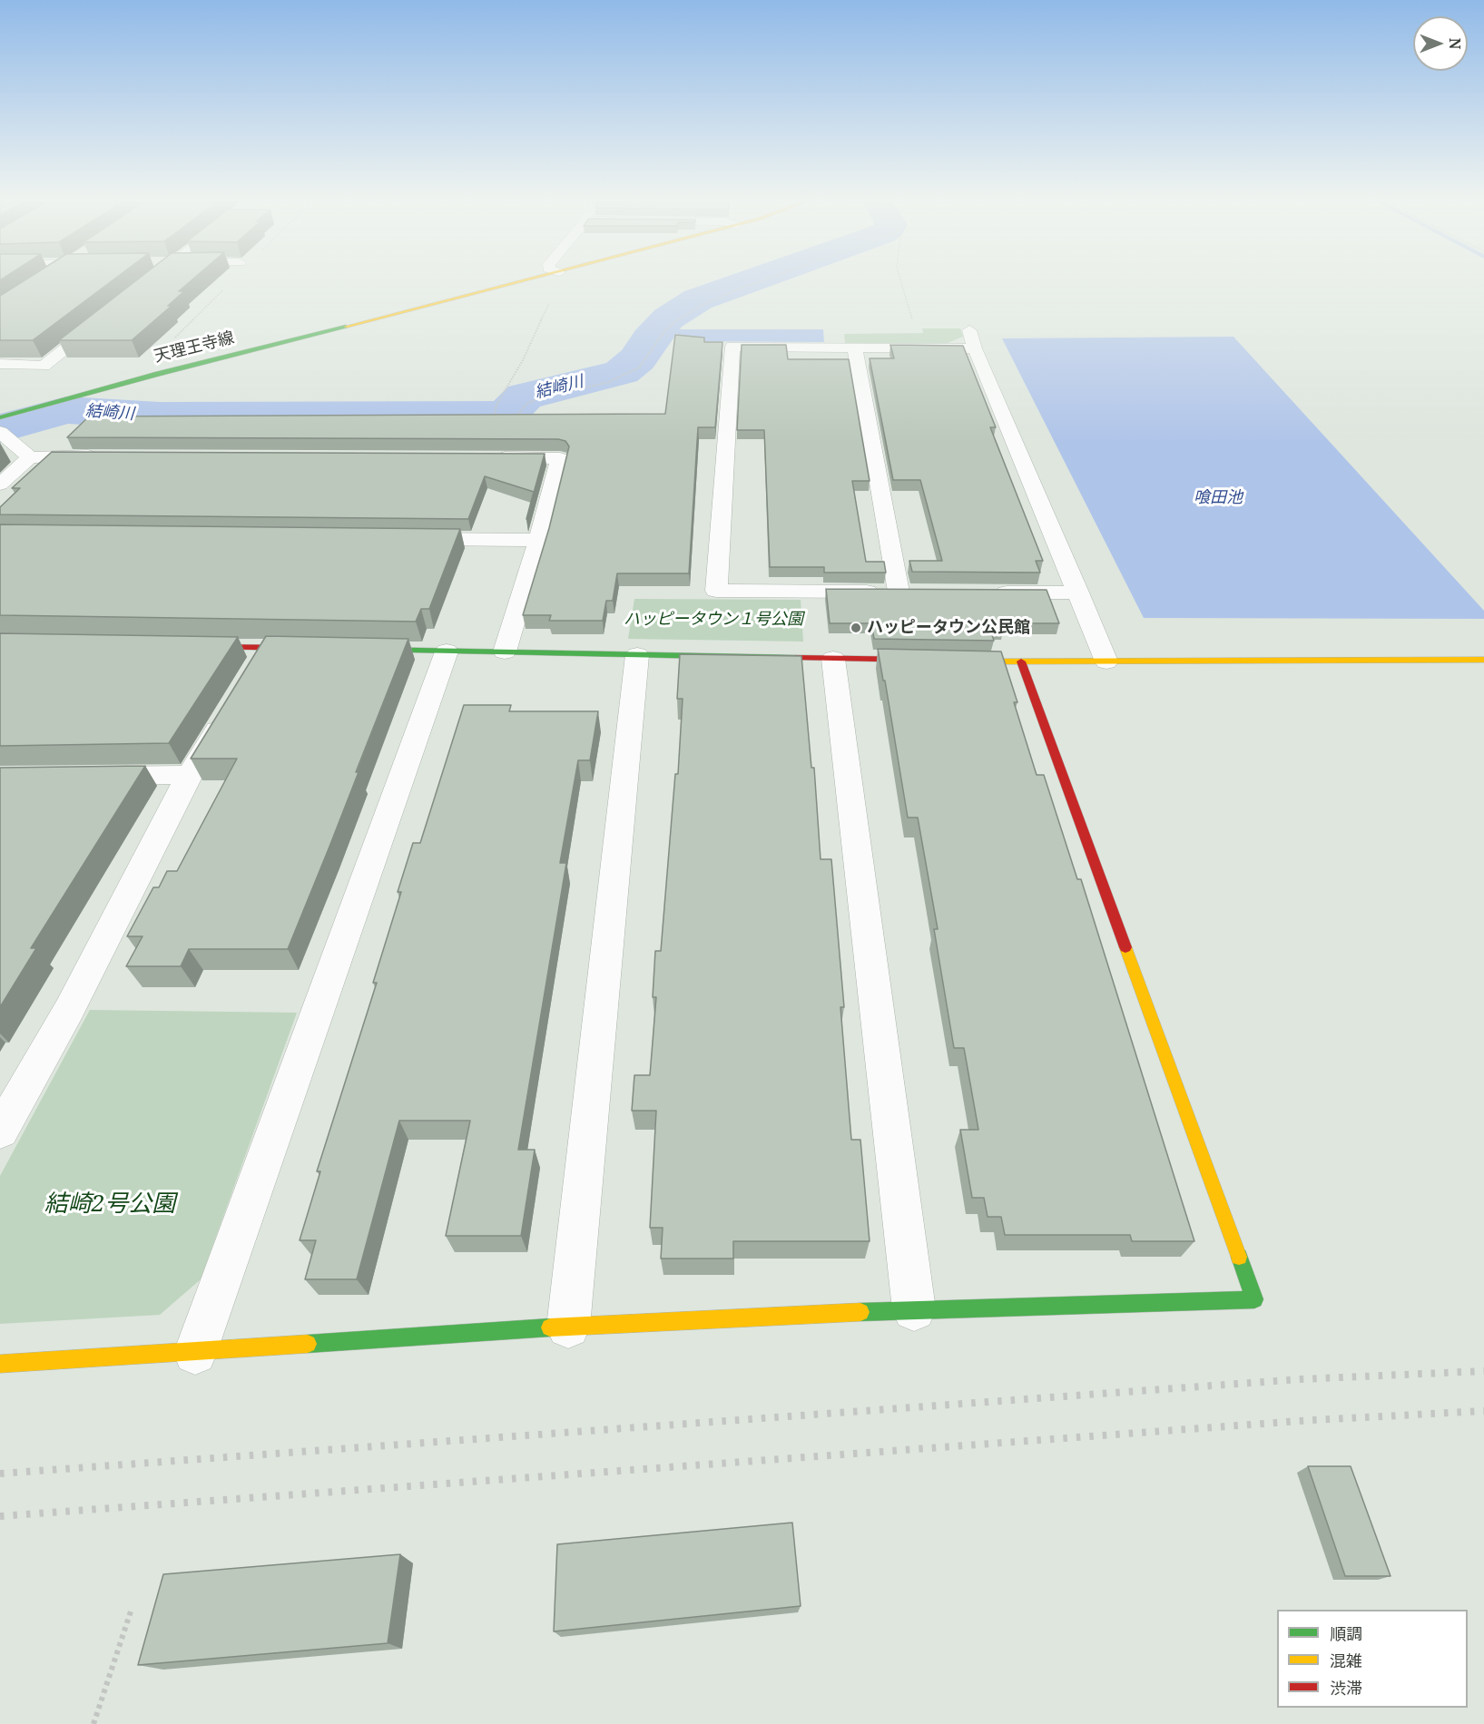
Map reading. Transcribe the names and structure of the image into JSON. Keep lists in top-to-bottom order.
{
  "streets": {
    "street": ["天理王寺線"]
  },
  "water": ["結崎川", "喰田池"],
  "parks": ["ハッピータウン１号公園", "結崎2号公園"],
  "places": ["ハッピータウン公民館"],
  "legend": ["順調", "混雑", "渋滞"],
  "north": "right"
}
